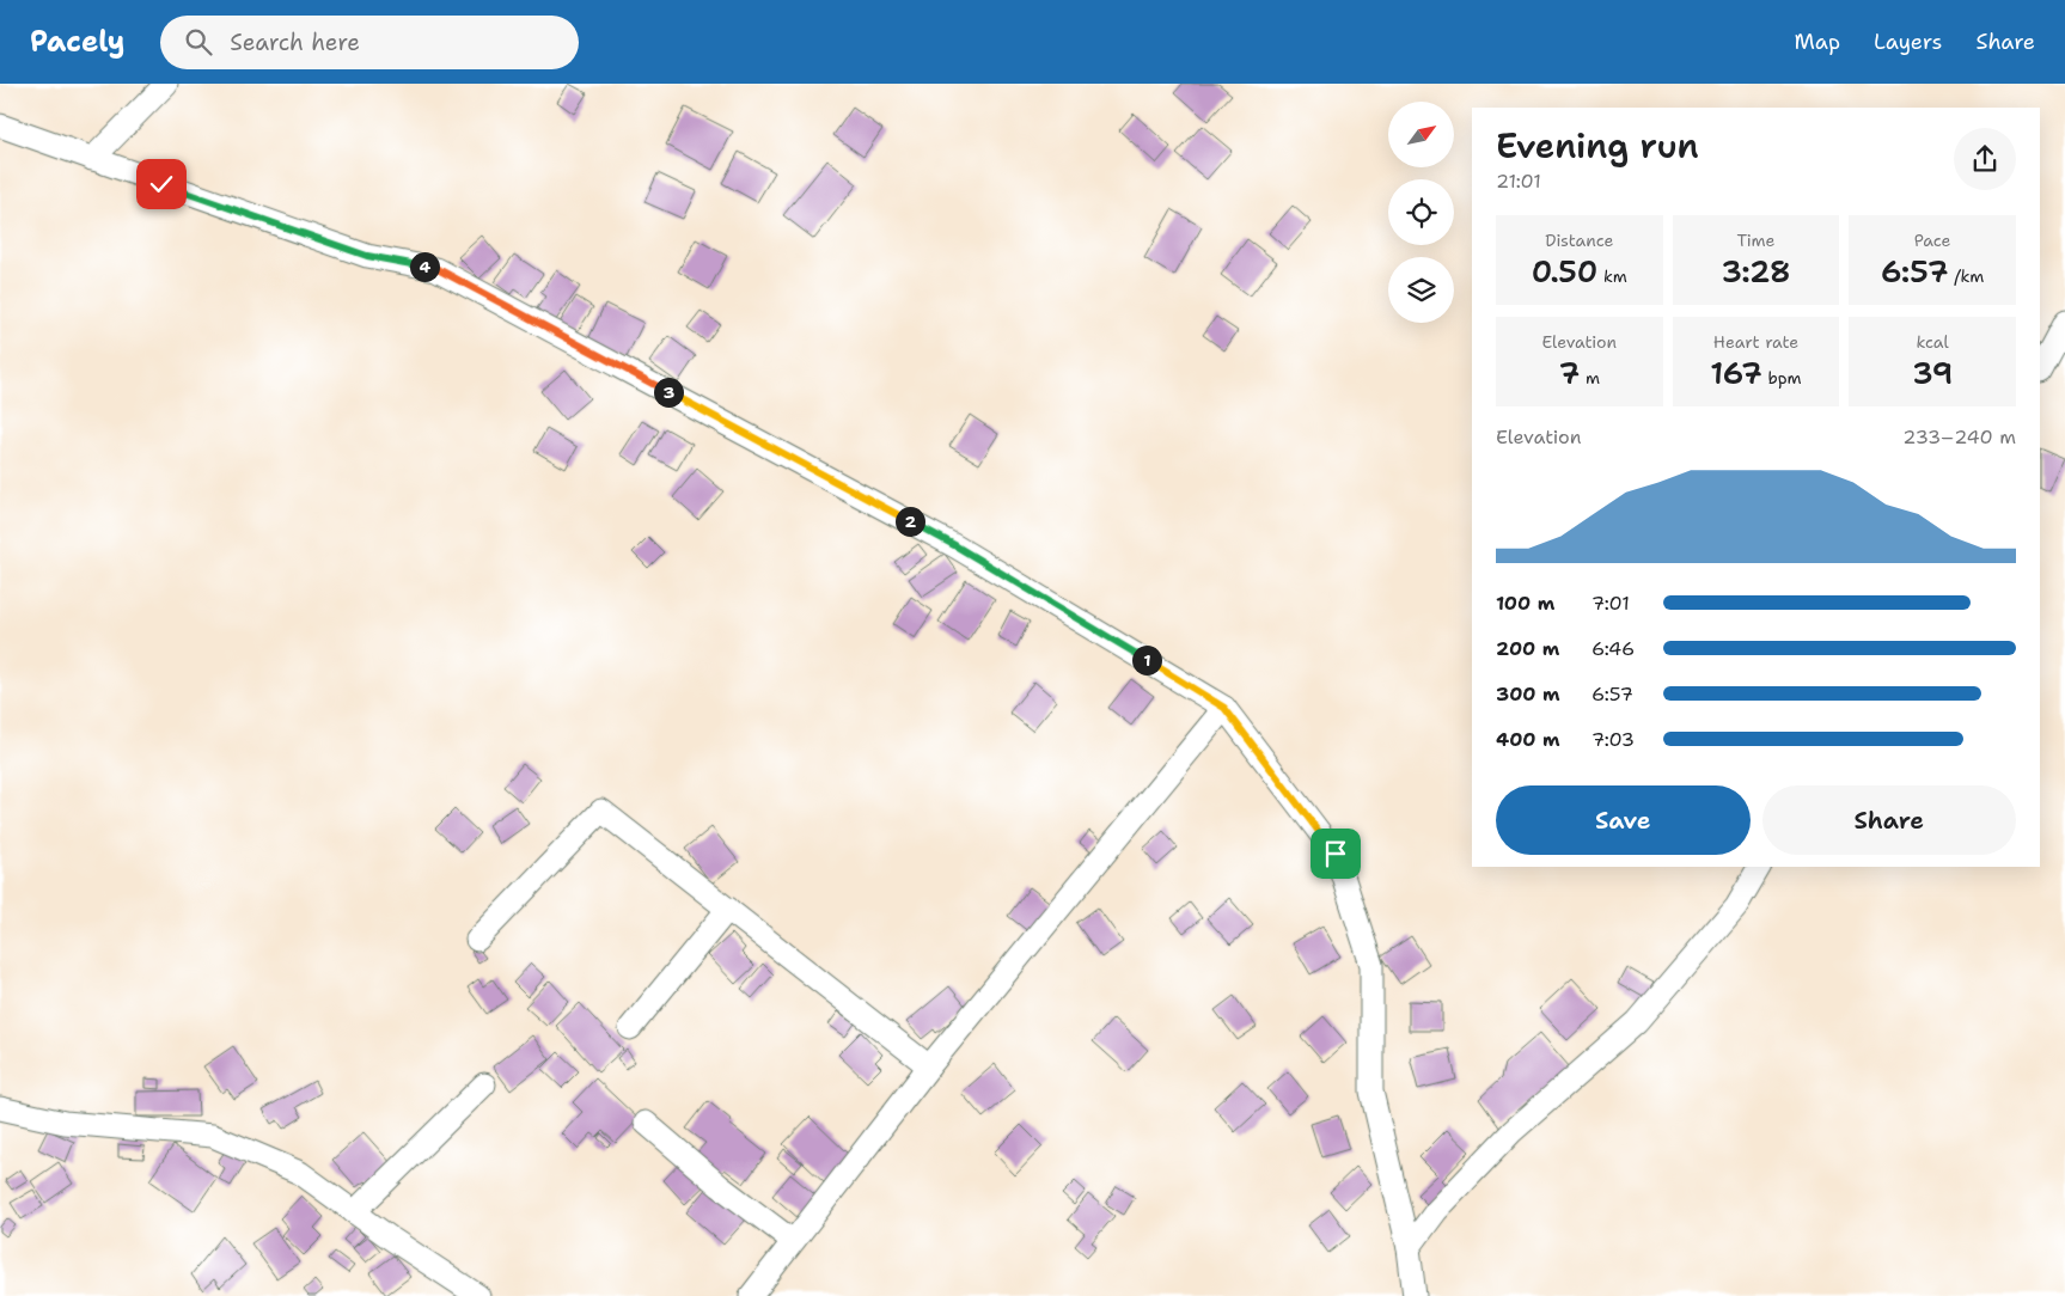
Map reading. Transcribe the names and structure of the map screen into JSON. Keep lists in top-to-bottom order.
{
  "north": "top right",
  "page": {
    "header": "Pacely",
    "search": "Search here",
    "nav": ["Map", "Layers", "Share"],
    "heading": ["Evening run", "21:01"],
    "stats": [
      ["Distance", "0.50 km"],
      ["Time", "3:28"],
      ["Pace", "6:57 /km"],
      ["Elevation", "7 m"],
      ["Heart rate", "167 bpm"],
      ["kcal", "39"]
    ],
    "pins": [
      "4",
      "3",
      "2",
      "1"
    ],
    "chart": ["Elevation", "233–240 m"],
    "list": [
      {
        "name": "100 m",
        "note": "7:01"
      },
      {
        "name": "200 m",
        "note": "6:46"
      },
      {
        "name": "300 m",
        "note": "6:57"
      },
      {
        "name": "400 m",
        "note": "7:03"
      }
    ],
    "buttons": ["Save", "Share"]
  }
}
